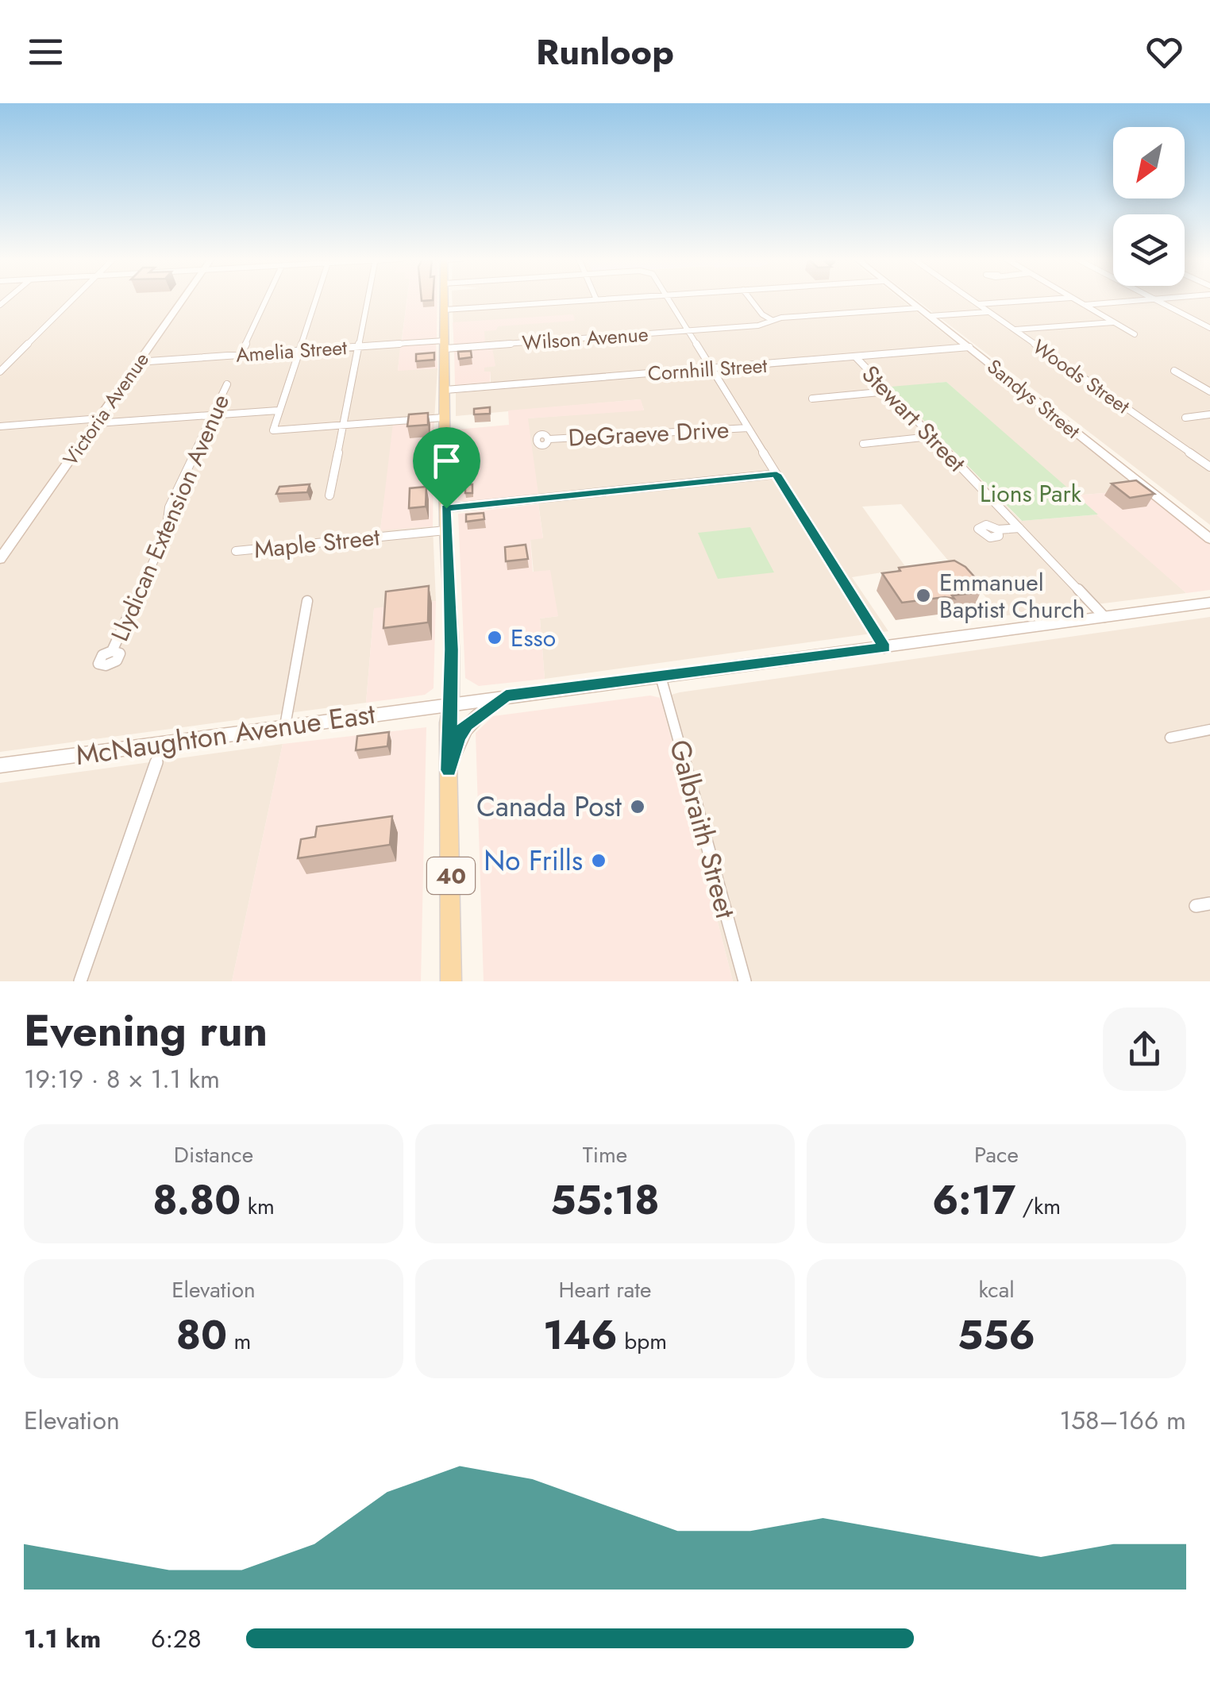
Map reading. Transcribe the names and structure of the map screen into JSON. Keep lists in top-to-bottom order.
{
  "streets": {
    "main road": ["40"],
    "street": [
      "Wilson Avenue",
      "Amelia Street",
      "Cornhill Street",
      "Woods Street",
      "Sandys Street",
      "Victoria Avenue",
      "Stewart Street",
      "DeGraeve Drive",
      "Llydican Extension Avenue",
      "Maple Street",
      "McNaughton Avenue East",
      "Galbraith Street"
    ]
  },
  "crossings": [
    ["Wilson Avenue", "Amelia Street"],
    ["Wilson Avenue", "Sandys Street"],
    ["Wilson Avenue", "40"],
    ["Amelia Street", "Victoria Avenue"],
    ["Amelia Street", "40"],
    ["Cornhill Street", "Sandys Street"],
    ["Cornhill Street", "Stewart Street"],
    ["Cornhill Street", "40"],
    ["Stewart Street", "McNaughton Avenue East"],
    ["Maple Street", "40"],
    ["McNaughton Avenue East", "Galbraith Street"],
    ["McNaughton Avenue East", "40"]
  ],
  "parks": ["Lions Park"],
  "places": [
    "Emmanuel Baptist Church",
    "Esso",
    "Canada Post",
    "No Frills"
  ],
  "north": "bottom left",
  "page": {
    "header": "Runloop",
    "heading": ["Evening run", "19:19 · 8 × 1.1 km"],
    "stats": [
      ["Distance", "8.80 km"],
      ["Time", "55:18"],
      ["Pace", "6:17 /km"],
      ["Elevation", "80 m"],
      ["Heart rate", "146 bpm"],
      ["kcal", "556"]
    ],
    "chart": ["Elevation", "158–166 m"],
    "list": [
      {
        "name": "1.1 km",
        "note": "6:28"
      }
    ]
  }
}
